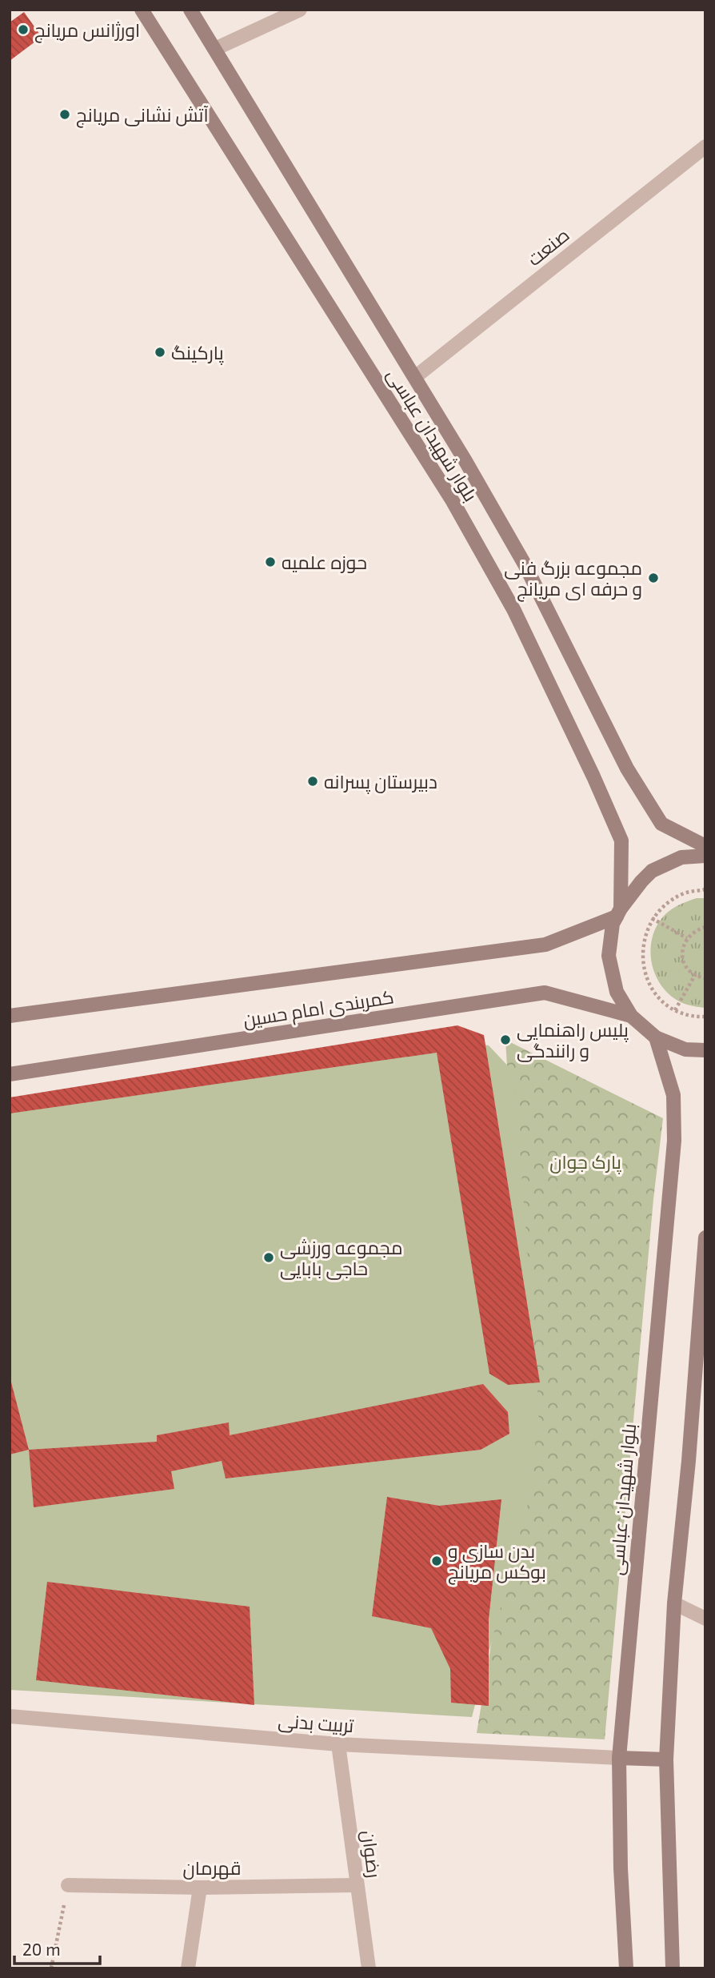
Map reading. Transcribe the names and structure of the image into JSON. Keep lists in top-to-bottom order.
{
  "streets": {
    "main road": ["بلوار شهیدان عباسی", "کمربندی امام حسین"],
    "street": [
      "صنعت",
      "تربیت بدنی",
      "رضوان",
      "قهرمان"
    ]
  },
  "crossings": [
    ["صنعت", "بلوار شهیدان عباسی"],
    ["بلوار شهیدان عباسی", "کمربندی امام حسین"],
    ["بلوار شهیدان عباسی", "تربیت بدنی"],
    ["تربیت بدنی", "رضوان"],
    ["رضوان", "قهرمان"]
  ],
  "parks": ["پارک جوان"],
  "places": [
    "اورژانس مریانج",
    "آتش نشانی مریانج",
    "پارکینگ",
    "حوزه علمیه",
    "مجموعه بزرگ فنی و حرفه ای مریانج",
    "دبیرستان پسرانه",
    "پلیس راهنمایی و رانندگی",
    "مجموعه ورزشی حاجی بابایی",
    "بدن سازی و بوکس مریانج"
  ],
  "scale_bar": "20 m"
}
